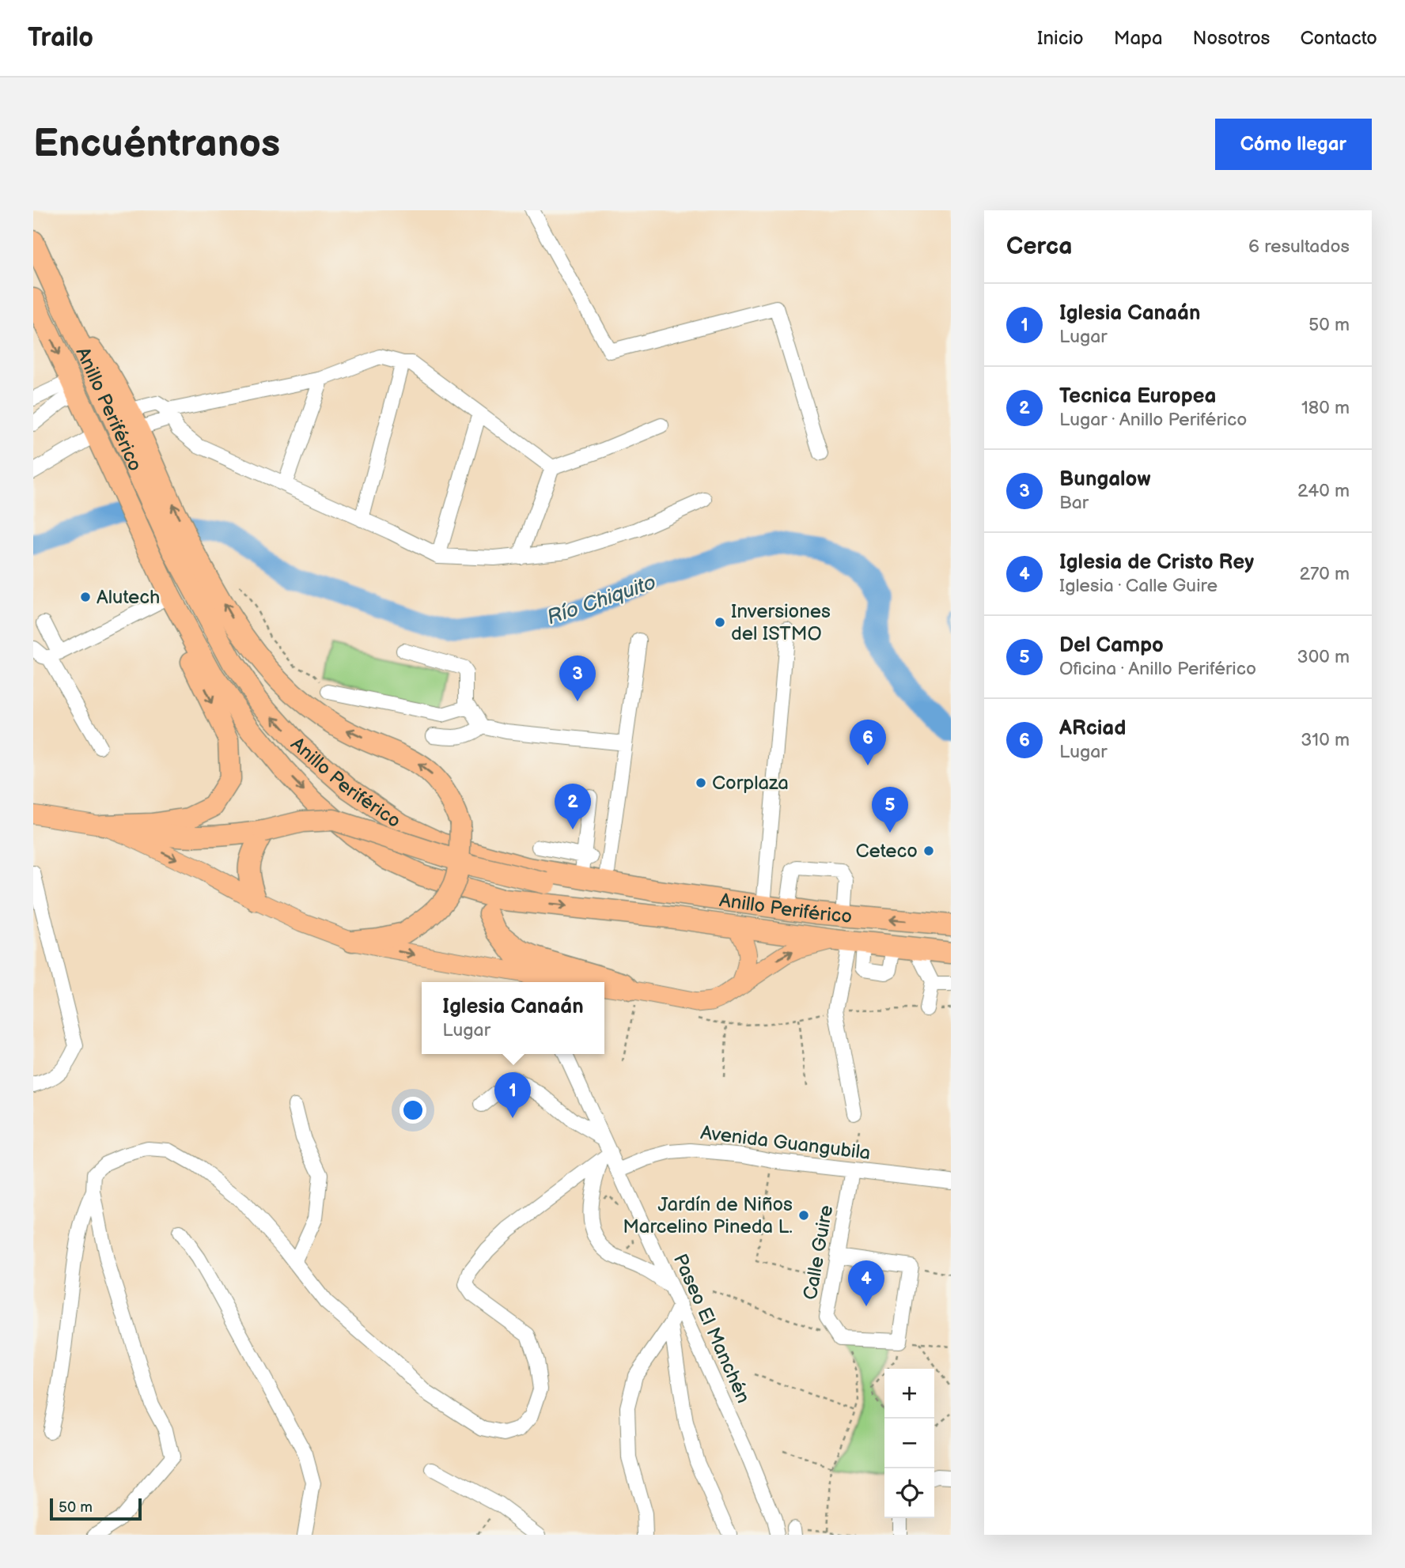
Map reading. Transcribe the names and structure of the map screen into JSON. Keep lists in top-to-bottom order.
{
  "streets": {
    "highway": ["Anillo Periférico"],
    "street": ["Avenida Guangubila", "Calle Guire", "Paseo El Manchén"]
  },
  "crossings": [
    ["Avenida Guangubila", "Calle Guire"],
    ["Avenida Guangubila", "Paseo El Manchén"]
  ],
  "water": ["Río Chiquito"],
  "places": [
    "Alutech",
    "Inversiones del ISTMO",
    "Corplaza",
    "Ceteco",
    "Jardín de Niños Marcelino Pineda L."
  ],
  "scale_bar": "50 m",
  "page": {
    "header": "Trailo",
    "nav": [
      "Inicio",
      "Mapa",
      "Nosotros",
      "Contacto"
    ],
    "buttons": "Cómo llegar",
    "title": "Encuéntranos",
    "heading": ["Cerca", "6 resultados"],
    "list": [
      {
        "mark": "1",
        "name": "Iglesia Canaán",
        "note": "Lugar",
        "value": "50 m"
      },
      {
        "mark": "2",
        "name": "Tecnica Europea",
        "note": "Lugar · Anillo Periférico",
        "value": "180 m"
      },
      {
        "mark": "3",
        "name": "Bungalow",
        "note": "Bar",
        "value": "240 m"
      },
      {
        "mark": "4",
        "name": "Iglesia de Cristo Rey",
        "note": "Iglesia · Calle Guire",
        "value": "270 m"
      },
      {
        "mark": "5",
        "name": "Del Campo",
        "note": "Oficina · Anillo Periférico",
        "value": "300 m"
      },
      {
        "mark": "6",
        "name": "ARciad",
        "note": "Lugar",
        "value": "310 m"
      }
    ],
    "pins": [
      "3",
      "6",
      "2",
      "5",
      "1",
      "4"
    ],
    "popup": ["Iglesia Canaán", "Lugar"],
    "map_buttons": ["+", "−"],
    "scale": "50 m"
  }
}
